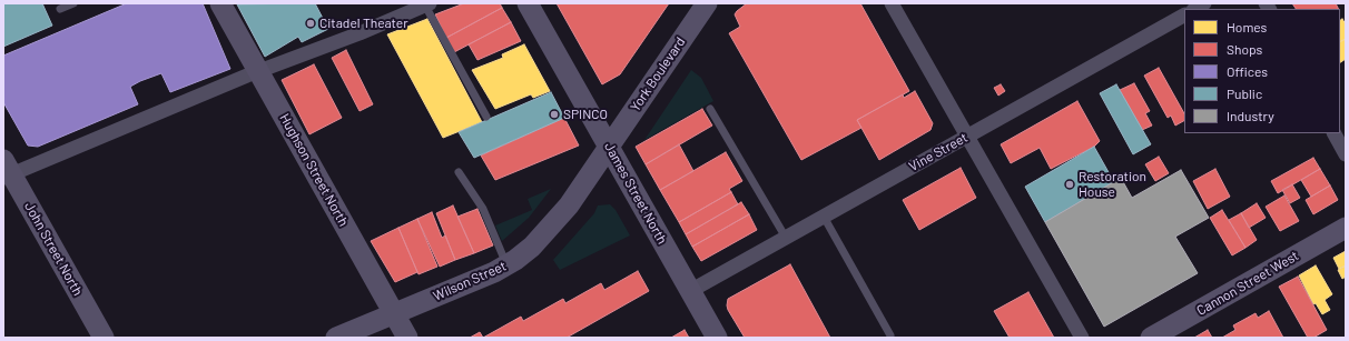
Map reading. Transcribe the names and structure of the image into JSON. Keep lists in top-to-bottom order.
{
  "streets": {
    "main road": [
      "York Boulevard",
      "Hughson Street North",
      "James Street North",
      "John Street North",
      "Wilson Street",
      "Cannon Street West"
    ],
    "street": ["Vine Street"]
  },
  "crossings": [
    ["York Boulevard", "James Street North"],
    ["York Boulevard", "Wilson Street"],
    ["Vine Street", "James Street North"],
    ["Hughson Street North", "Wilson Street"],
    ["James Street North", "Wilson Street"]
  ],
  "places": ["Citadel Theater", "SPINCO", "Restoration House"],
  "legend": [
    "Homes",
    "Shops",
    "Offices",
    "Public",
    "Industry"
  ]
}
